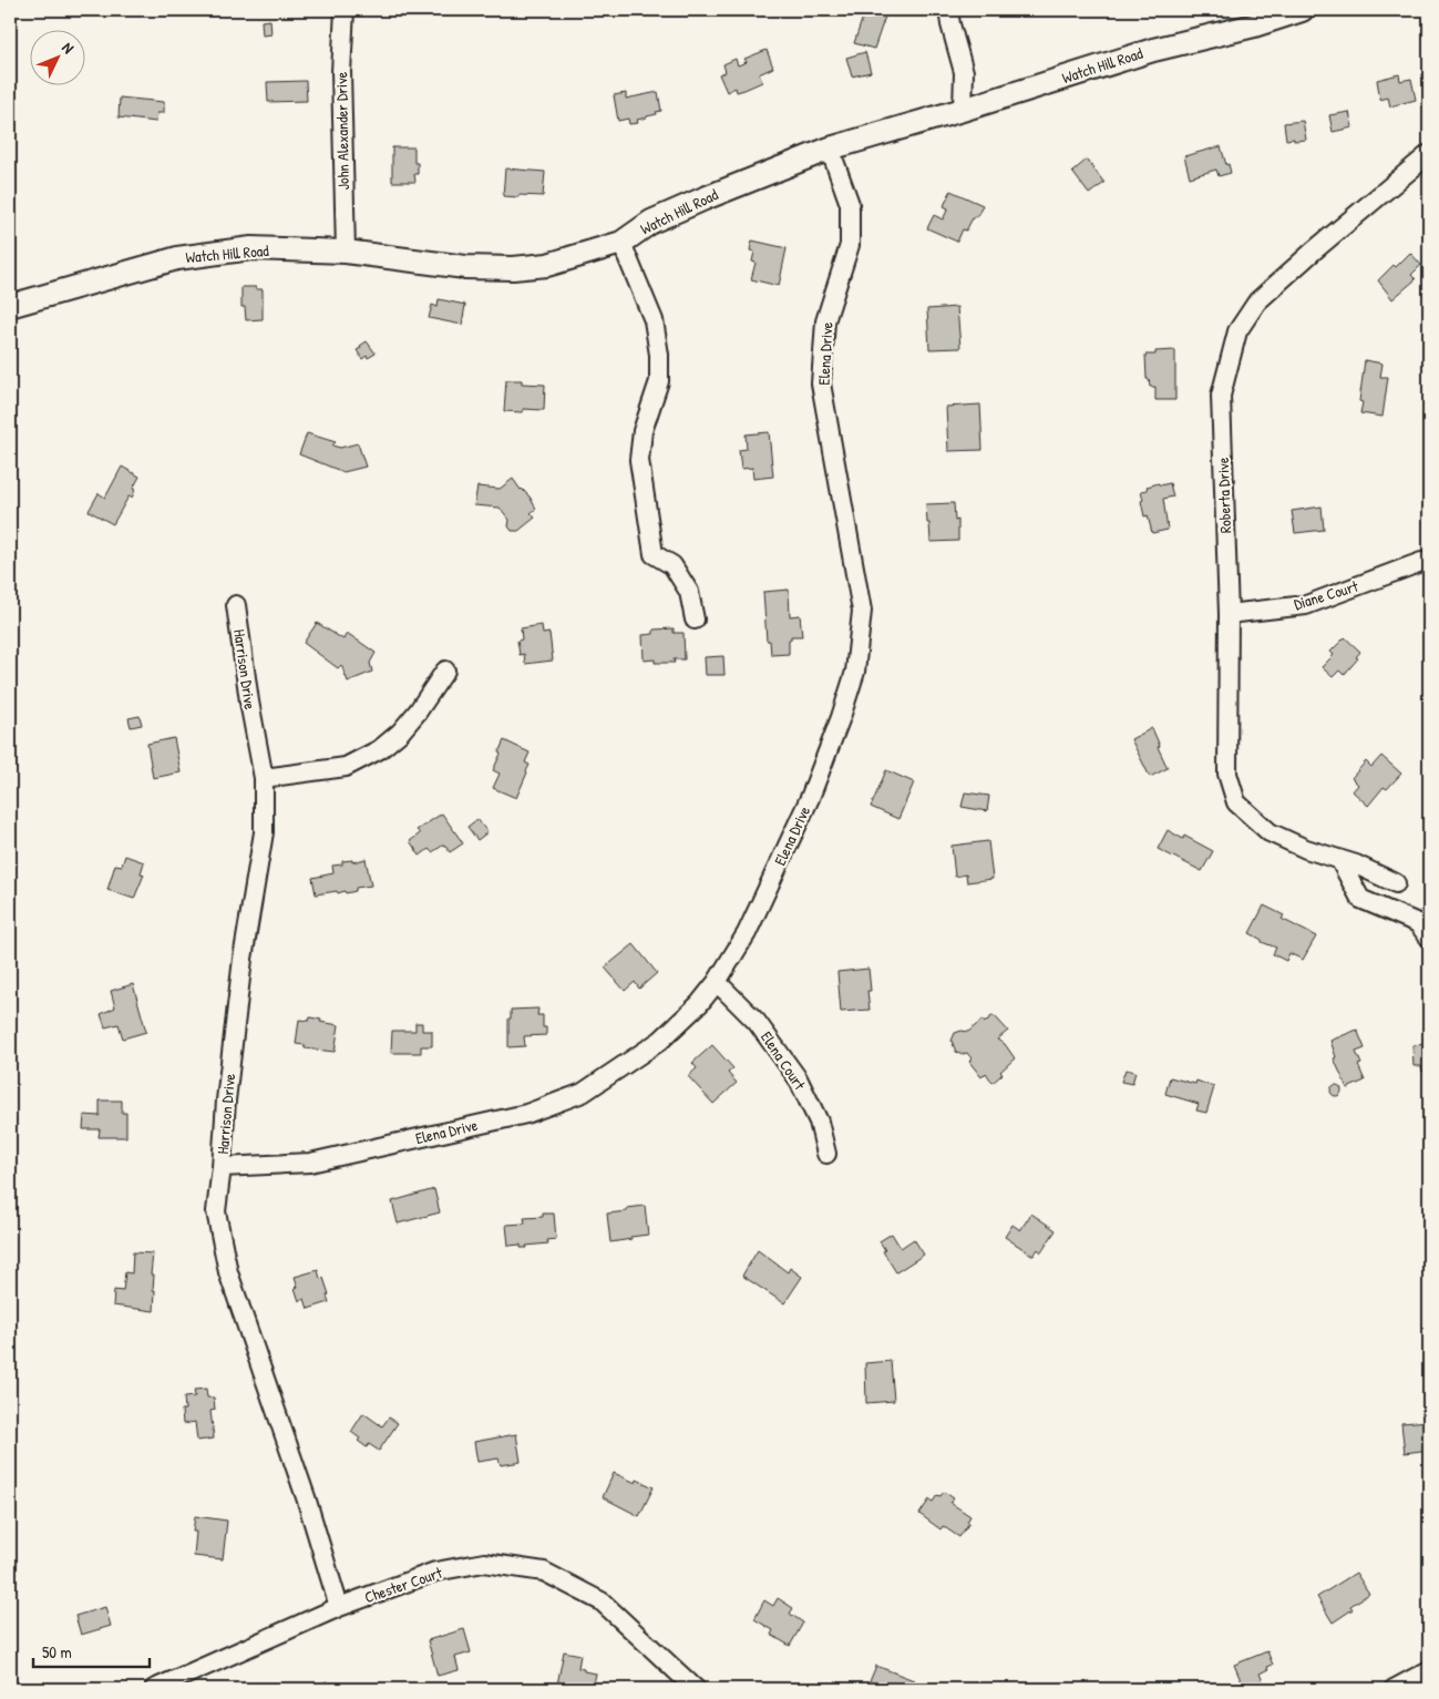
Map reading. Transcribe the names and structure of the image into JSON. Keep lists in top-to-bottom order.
{
  "streets": {
    "street": [
      "Watch Hill Road",
      "John Alexander Drive",
      "Elena Drive",
      "Roberta Drive",
      "Diane Court",
      "Harrison Drive",
      "Elena Court",
      "Chester Court"
    ]
  },
  "crossings": [
    ["Watch Hill Road", "John Alexander Drive"],
    ["Watch Hill Road", "Elena Drive"],
    ["Elena Drive", "Harrison Drive"],
    ["Elena Drive", "Elena Court"],
    ["Roberta Drive", "Diane Court"],
    ["Harrison Drive", "Chester Court"]
  ],
  "scale_bar": "50 m",
  "north": "top right"
}
